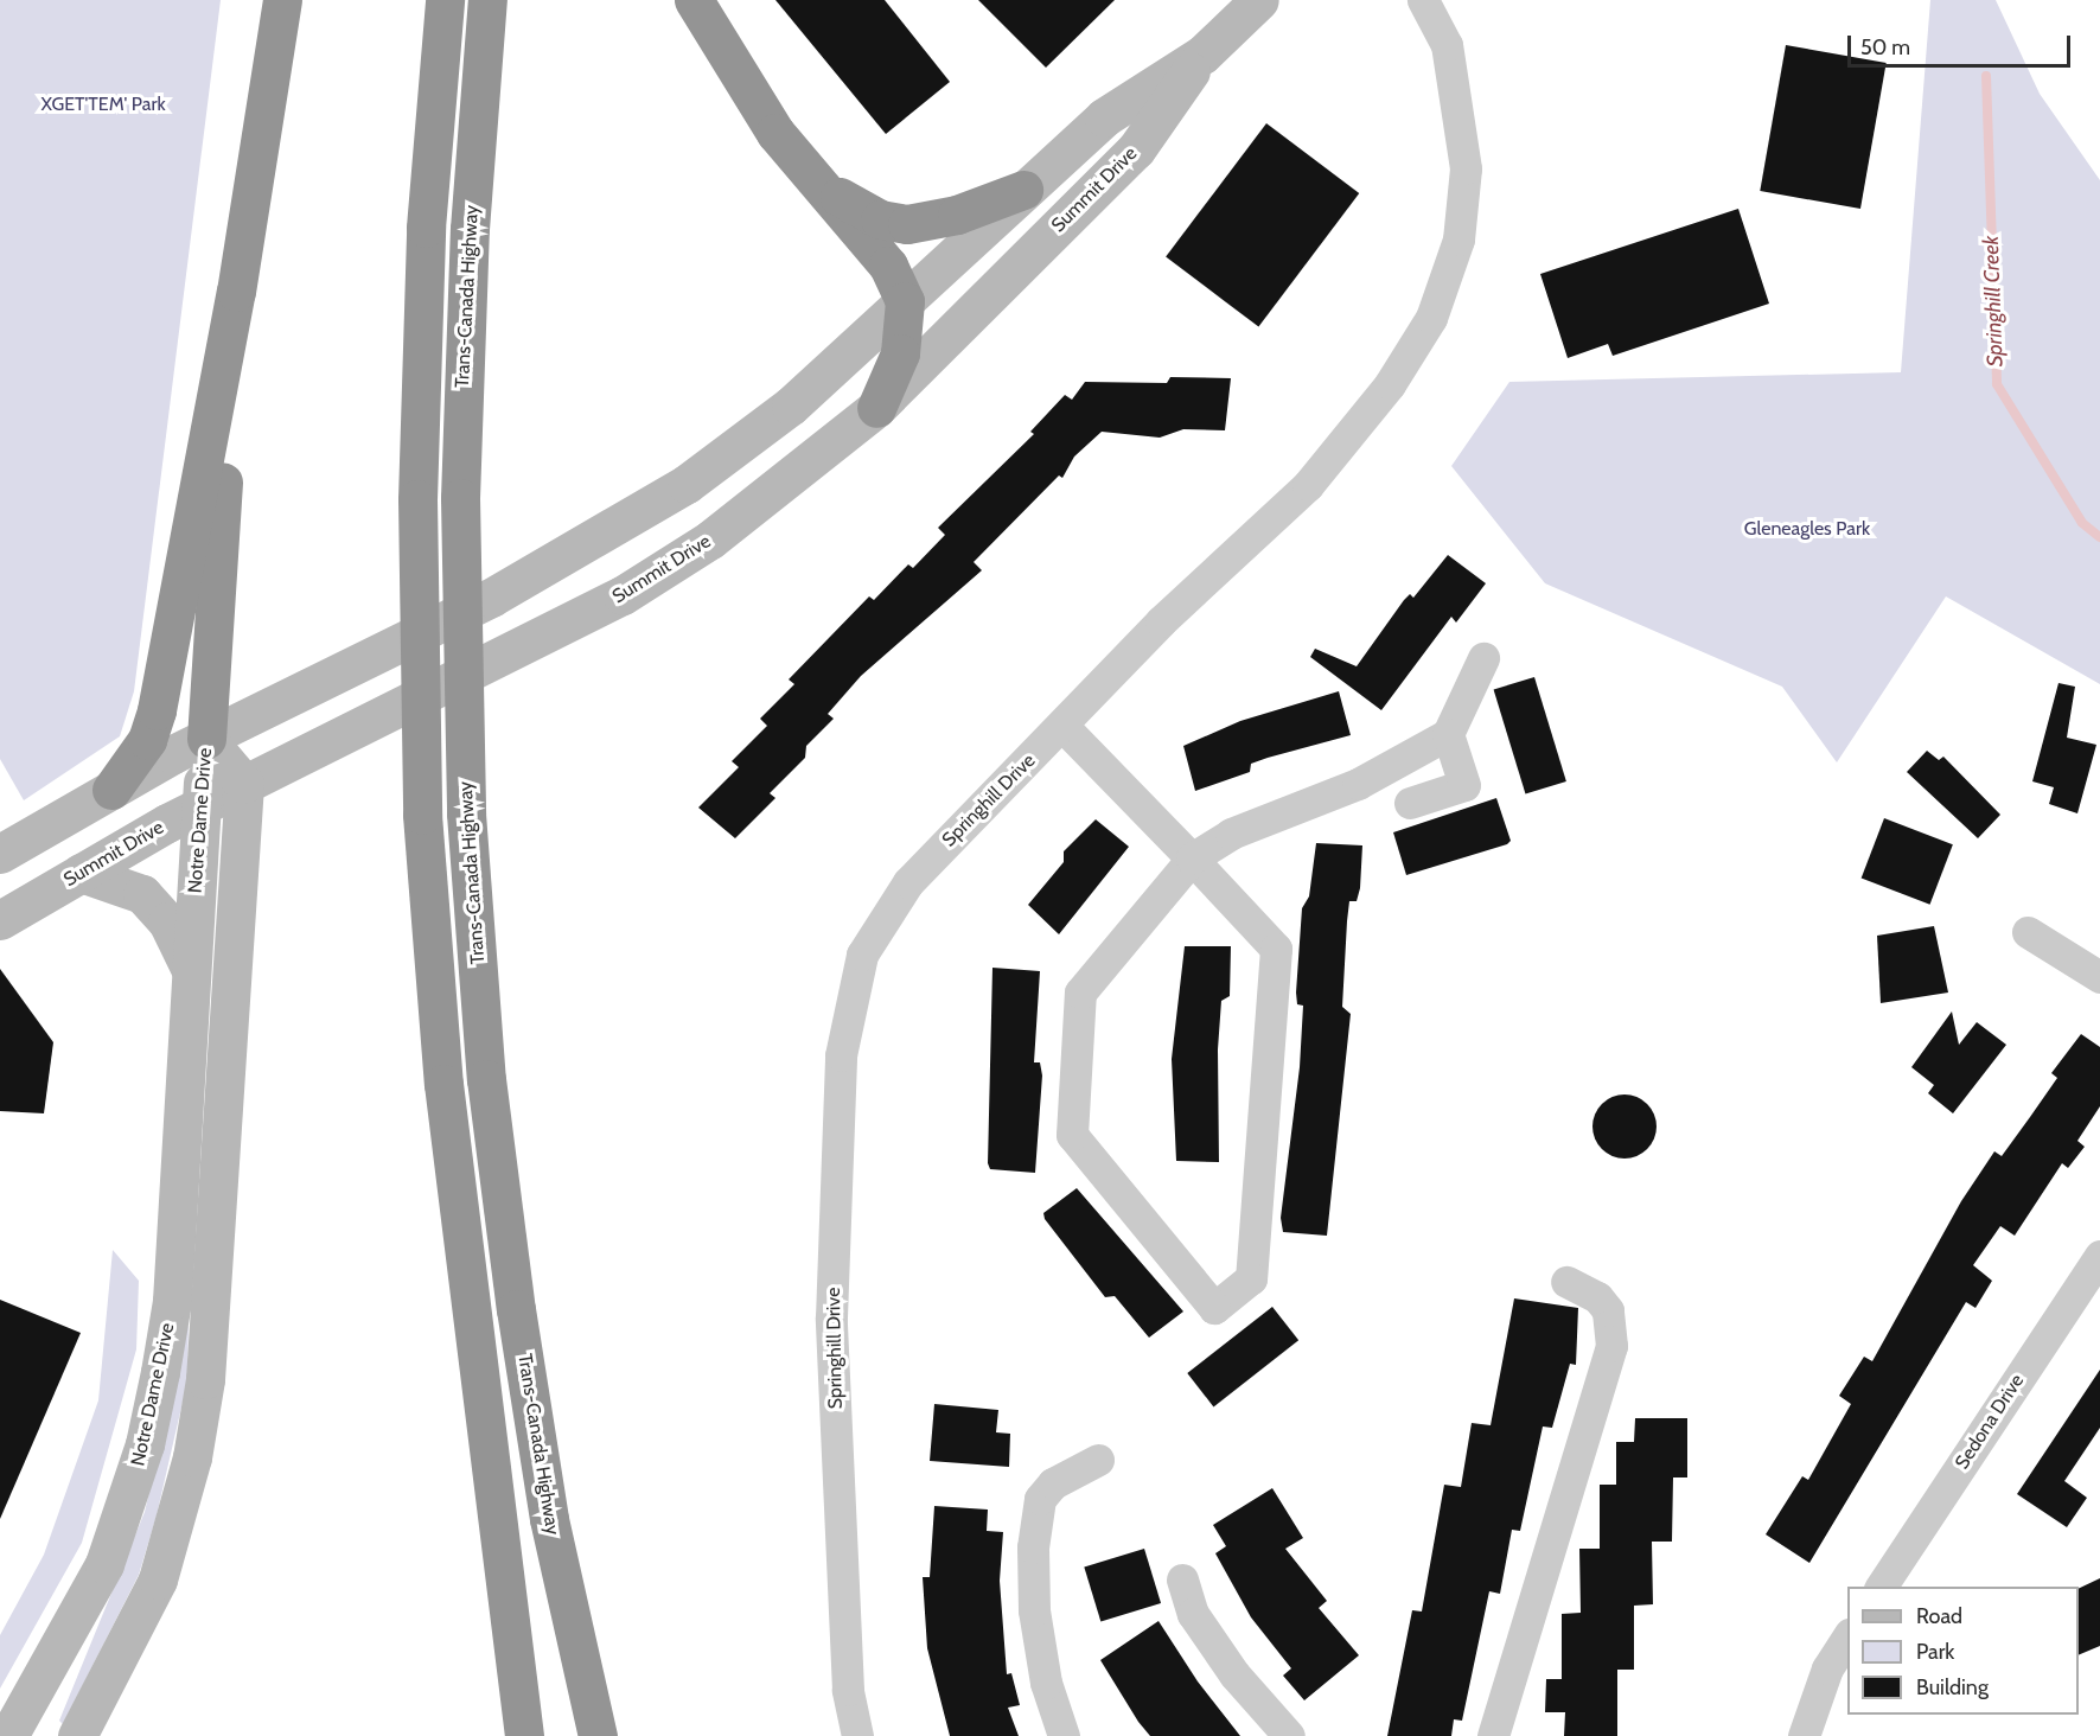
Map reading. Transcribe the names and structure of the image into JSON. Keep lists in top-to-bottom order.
{
  "streets": {
    "highway": ["Trans-Canada Highway"],
    "main road": ["Summit Drive", "Notre Dame Drive"],
    "street": ["Springhill Drive", "Sedona Drive"]
  },
  "crossings": [
    ["Summit Drive", "Notre Dame Drive"]
  ],
  "water": ["Springhill Creek"],
  "parks": ["XGET'TEM' Park", "Gleneagles Park"],
  "legend": ["Road", "Park", "Building"],
  "scale_bar": "50 m"
}
